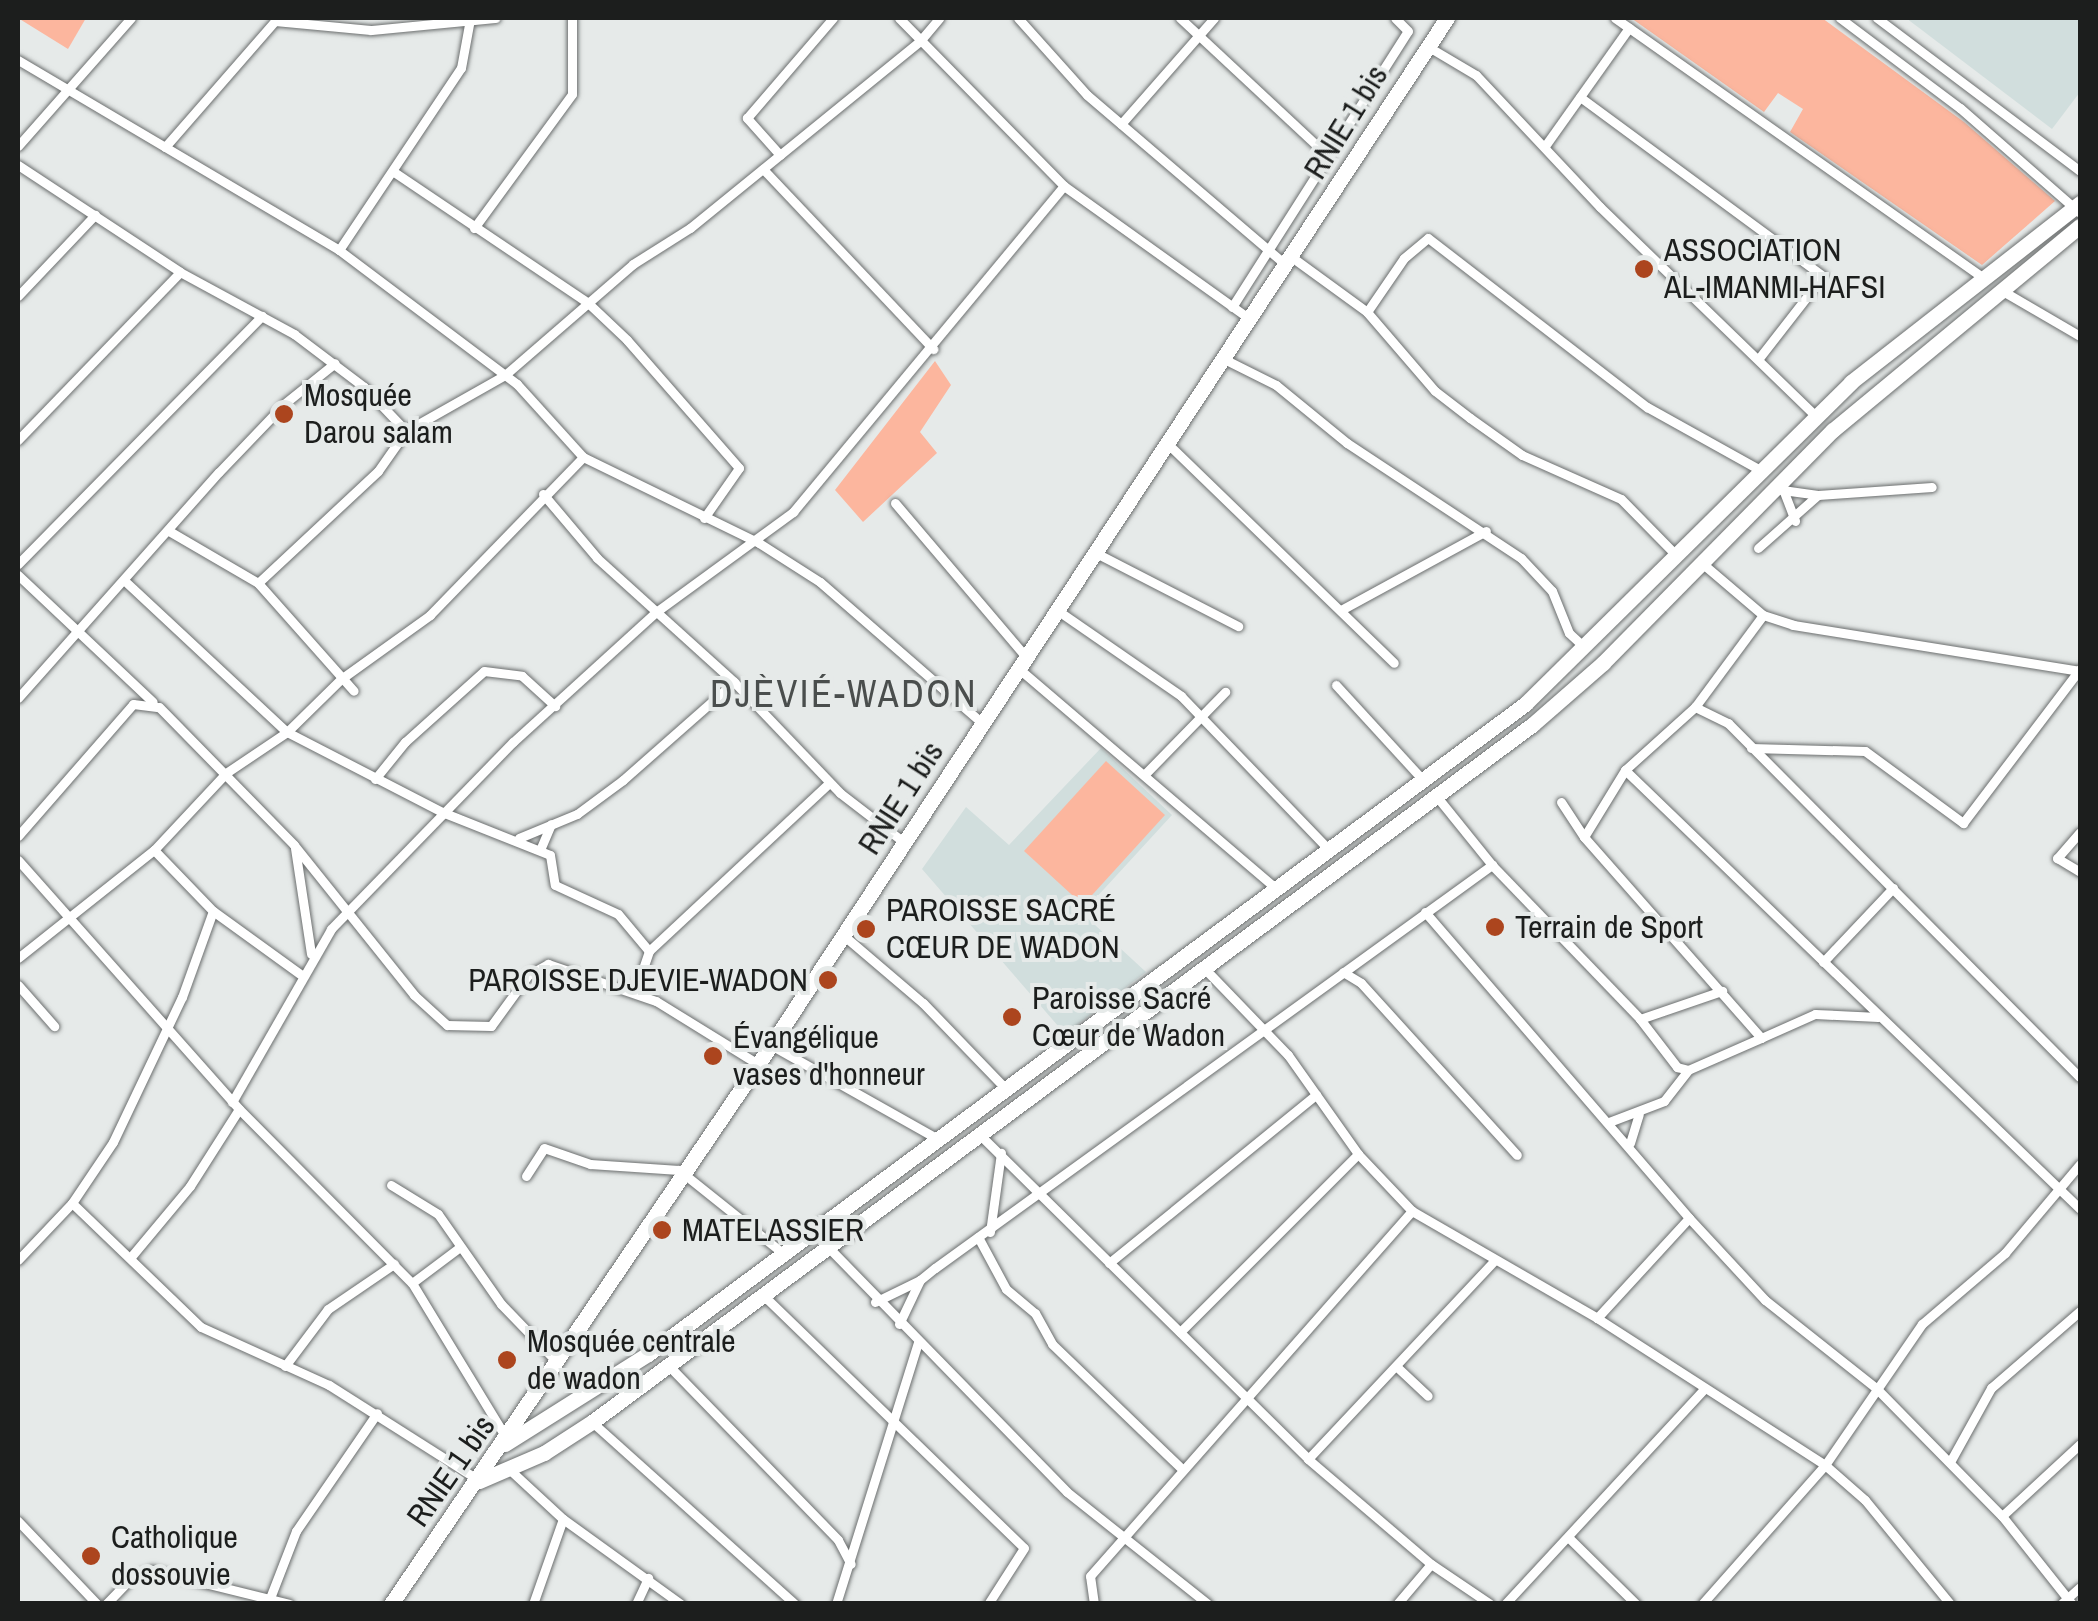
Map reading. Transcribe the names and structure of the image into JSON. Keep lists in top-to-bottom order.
{
  "streets": {
    "main road": ["RNIE 1 bis"]
  },
  "districts": ["DJÈVIÉ-WADON"],
  "places": [
    "ASSOCIATION AL-IMANMI-HAFSI",
    "Mosquée Darou salam",
    "Terrain de Sport",
    "PAROISSE SACRÉ CŒUR DE WADON",
    "PAROISSE DJEVIE-WADON",
    "Paroisse Sacré Cœur de Wadon",
    "Évangélique vases d'honneur",
    "MATELASSIER",
    "Mosquée centrale de wadon",
    "Catholique dossouvie"
  ]
}
